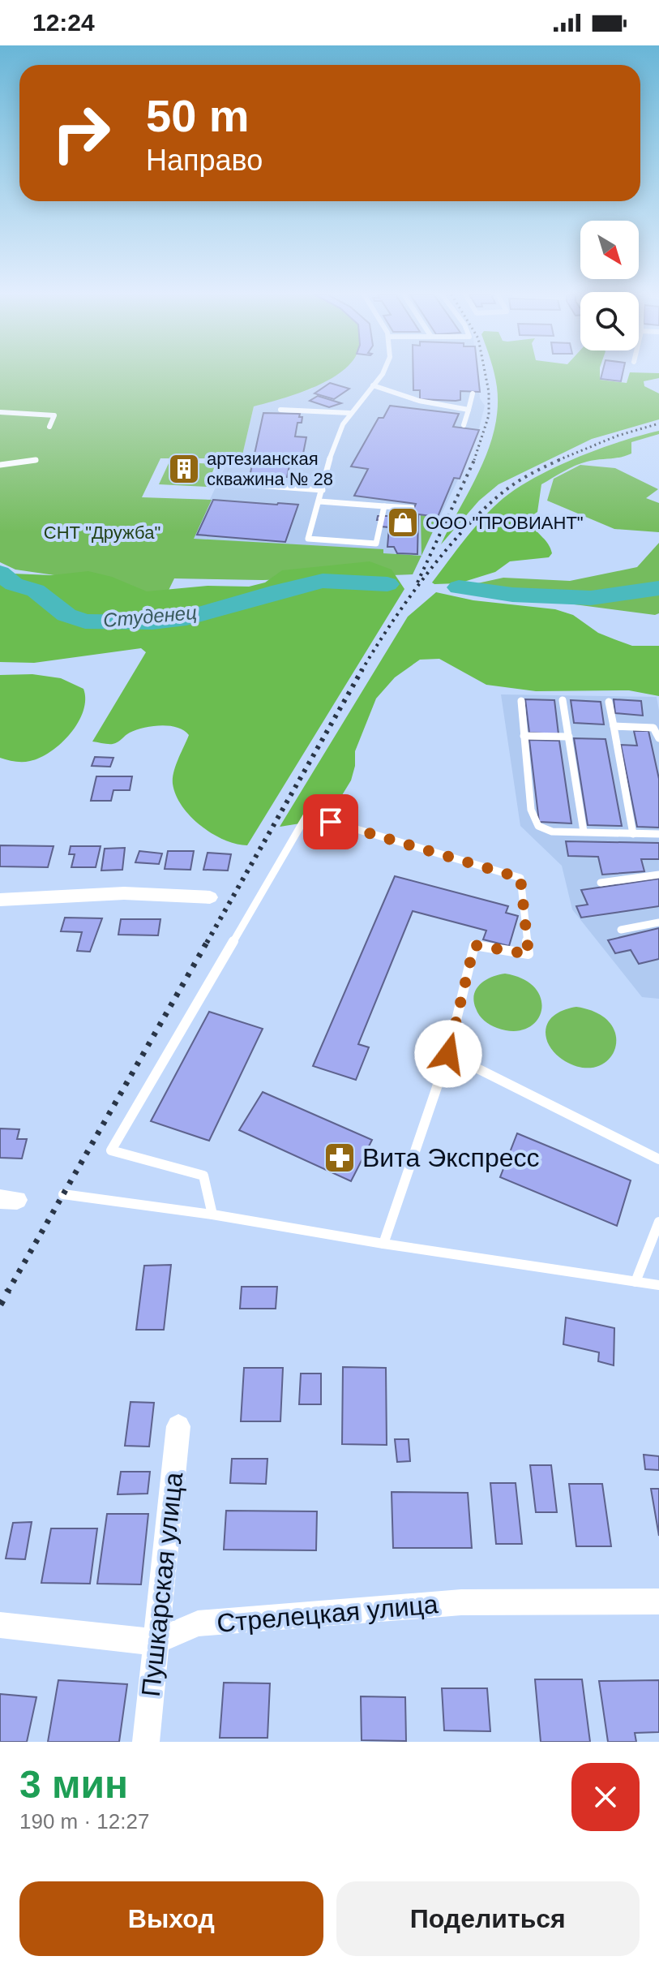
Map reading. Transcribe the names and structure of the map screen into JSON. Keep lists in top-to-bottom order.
{
  "streets": {
    "street": ["Пушкарская улица", "Стрелецкая улица"]
  },
  "crossings": [
    ["Пушкарская улица", "Стрелецкая улица"]
  ],
  "water": ["Студенец"],
  "parks": ["СНТ \"Дружба\""],
  "places": {
    "building": ["артезианская скважина № 28"],
    "shop": ["ООО \"ПРОВИАНТ\""],
    "pharmacy": ["Вита Экспресс"]
  },
  "north": "bottom right",
  "page": {
    "status": "12:24",
    "turn": ["50 m", "Направо"],
    "heading": ["3 мин", "190 m · 12:27"],
    "buttons": ["Выход", "Поделиться"]
  }
}
